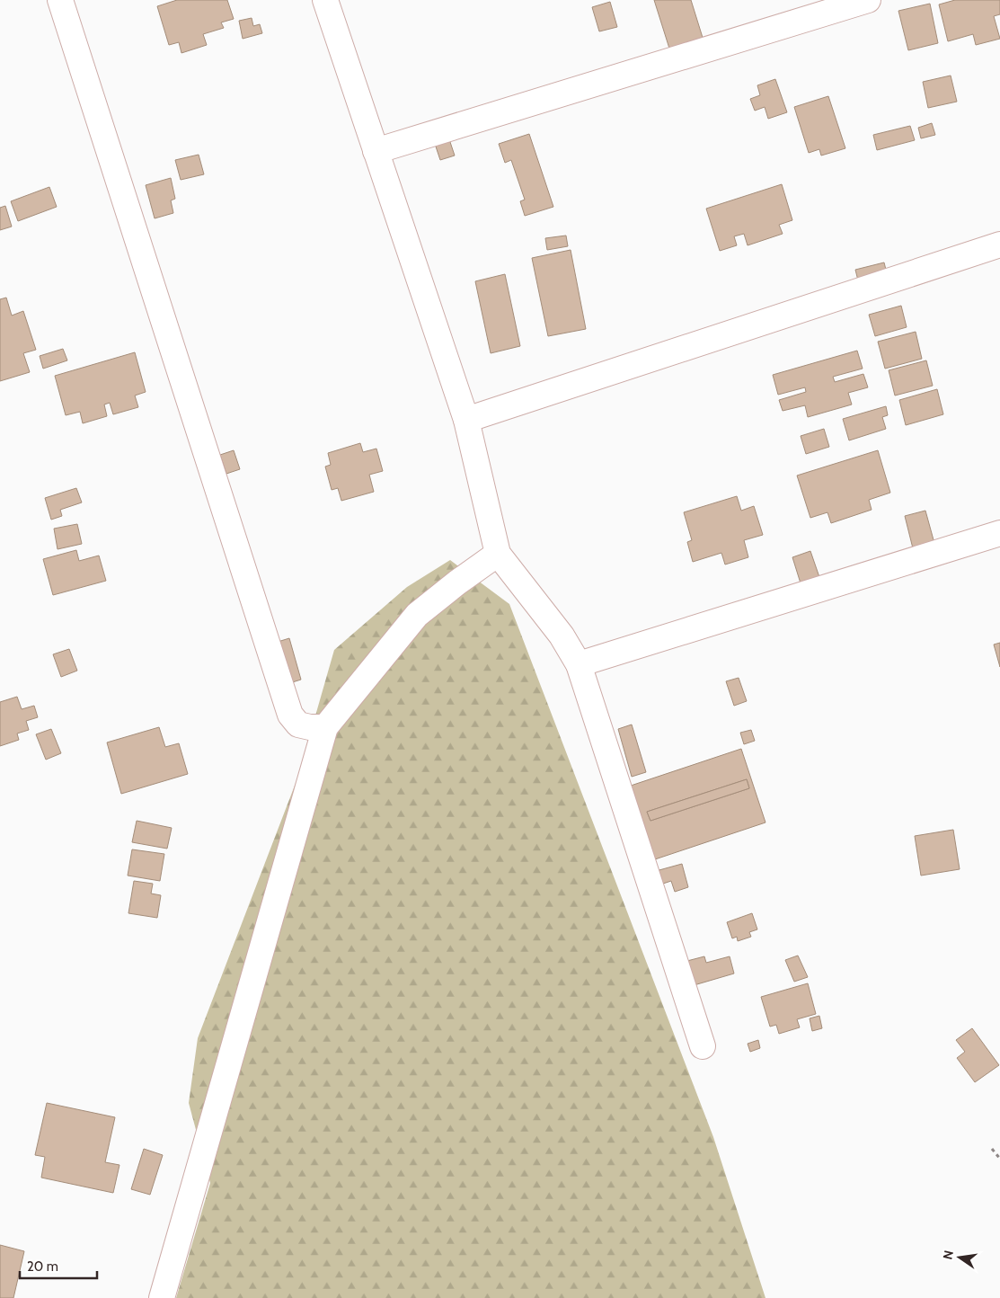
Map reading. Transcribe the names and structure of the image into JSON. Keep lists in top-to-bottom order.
{
  "scale_bar": "20 m",
  "north": "left"
}
